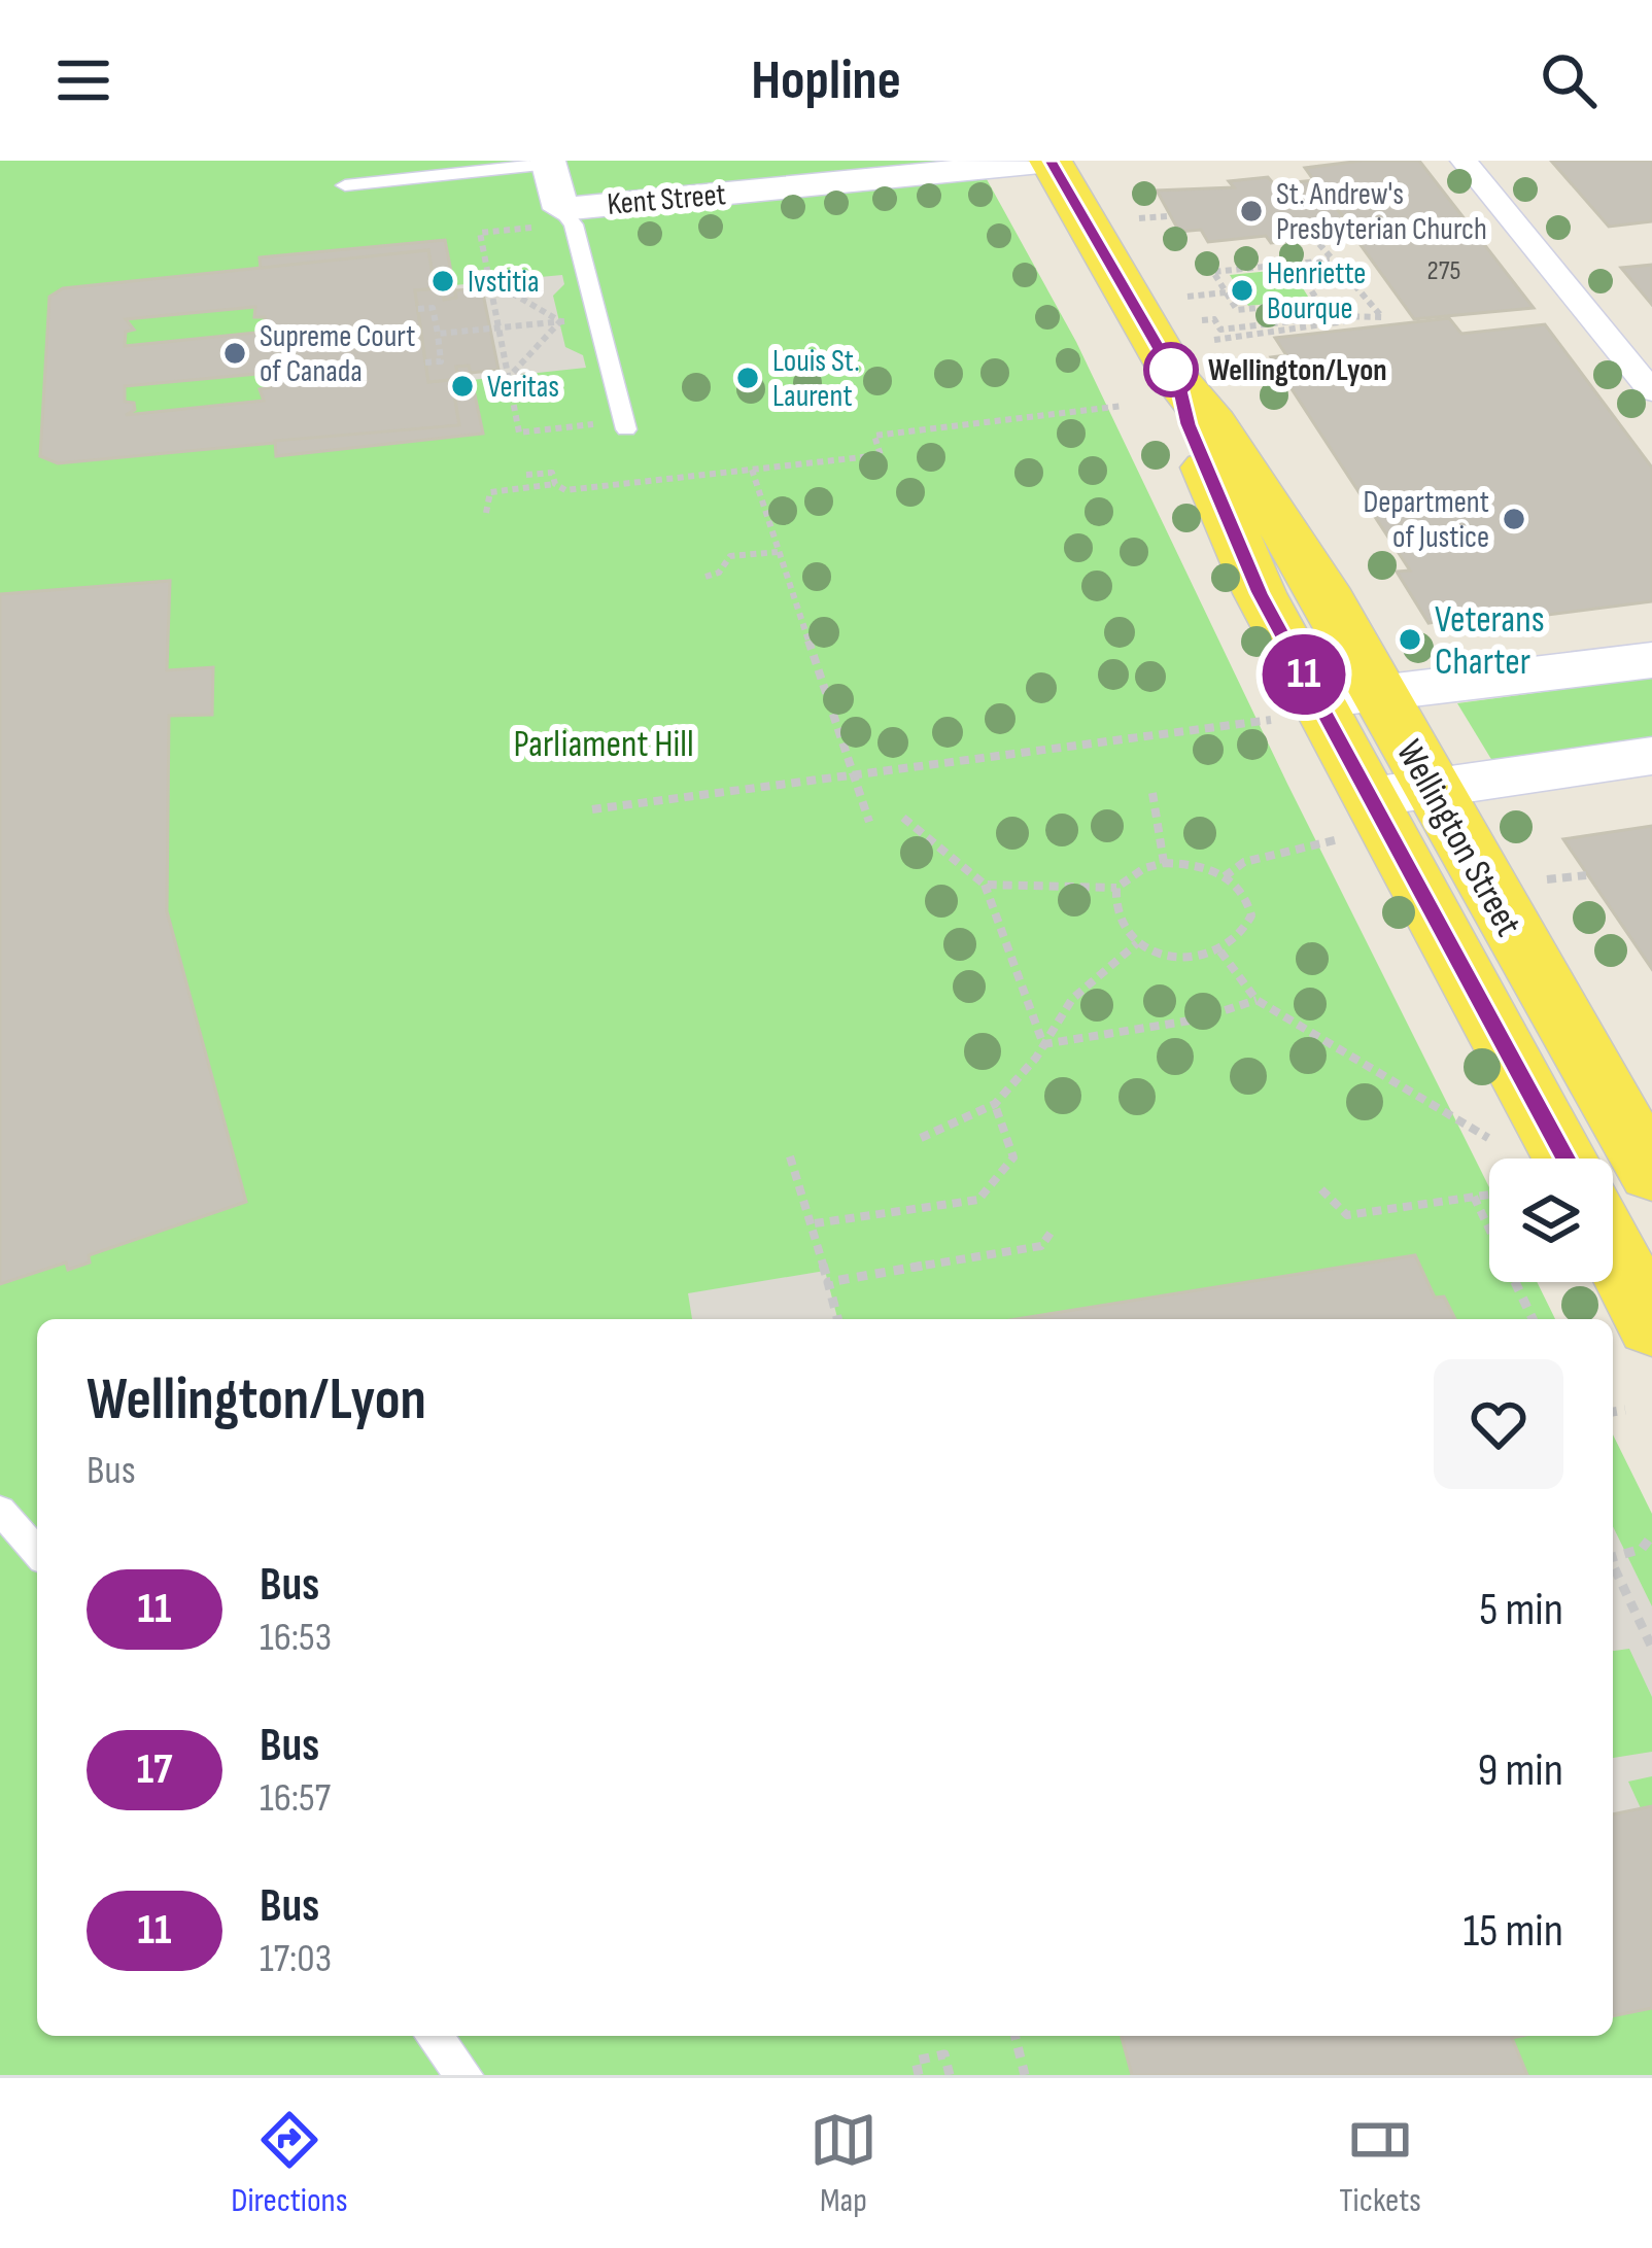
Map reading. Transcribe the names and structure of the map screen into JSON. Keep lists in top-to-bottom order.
{
  "streets": {
    "main road": ["Wellington Street"],
    "street": ["Kent Street"]
  },
  "crossings": [
    ["Kent Street", "Wellington Street"]
  ],
  "parks": ["Parliament Hill"],
  "places": [
    "St. Andrew's Presbyterian Church",
    "Ivstitia",
    "Henriette Bourque",
    "Supreme Court of Canada",
    "Wellington/Lyon",
    "Louis St. Laurent",
    "Veritas",
    "Department of Justice",
    "Veterans Charter"
  ],
  "lines": ["bus line 11"],
  "house_numbers": ["275"],
  "page": {
    "header": "Hopline",
    "on_map": "11",
    "heading": ["Wellington/Lyon", "Bus"],
    "list": [
      {
        "mark": "11",
        "name": "Bus",
        "note": "16:53",
        "value": "5 min"
      },
      {
        "mark": "17",
        "name": "Bus",
        "note": "16:57",
        "value": "9 min"
      },
      {
        "mark": "11",
        "name": "Bus",
        "note": "17:03",
        "value": "15 min"
      }
    ],
    "tabs": ["Directions", "Map", "Tickets"]
  }
}
